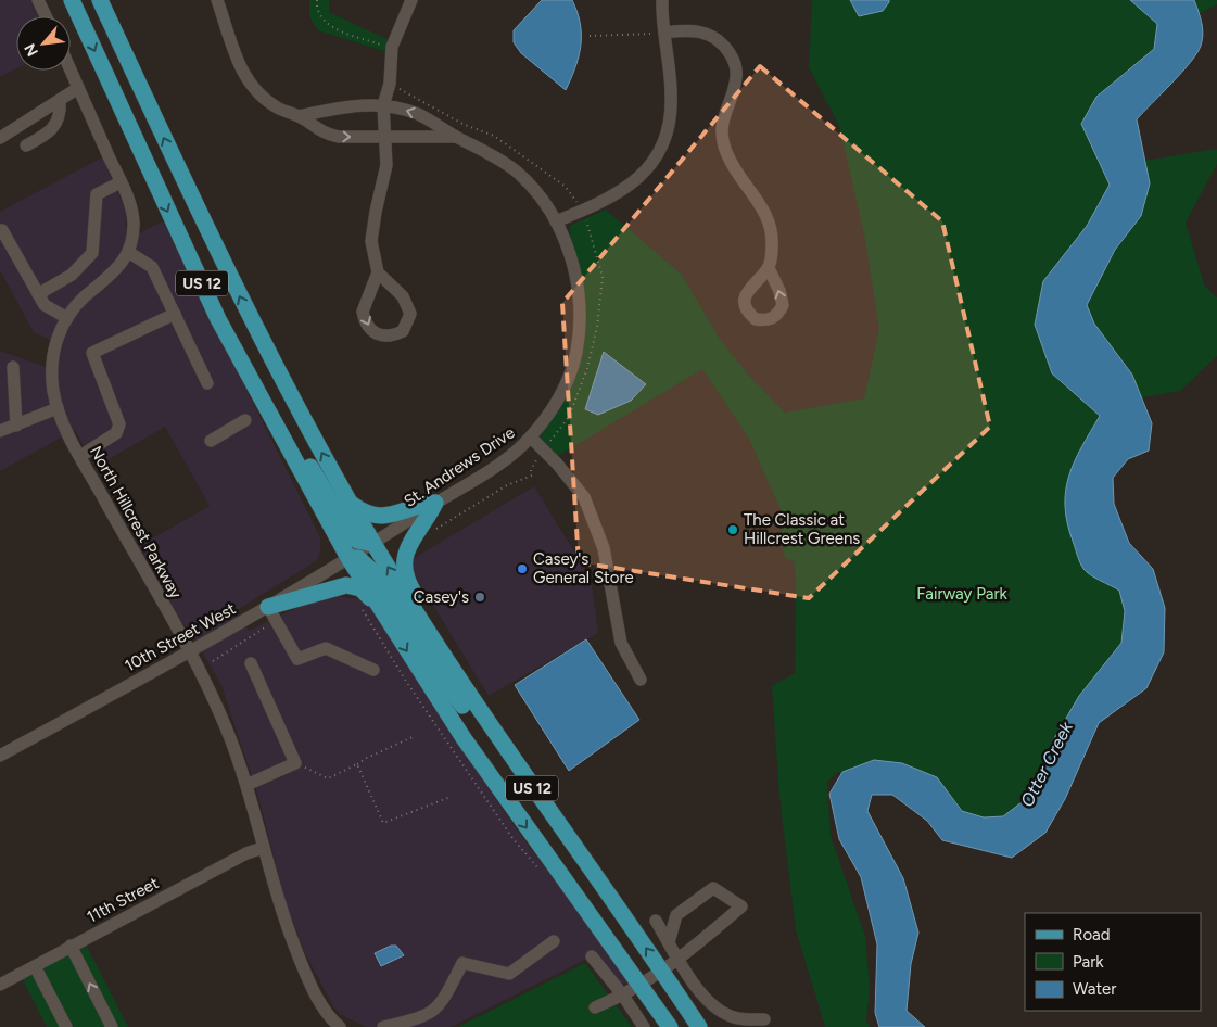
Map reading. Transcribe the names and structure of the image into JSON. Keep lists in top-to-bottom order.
{
  "streets": {
    "main road": ["US 12"],
    "street": [
      "St. Andrews Drive",
      "North Hillcrest Parkway",
      "10th Street West",
      "11th Street"
    ]
  },
  "crossings": [
    ["US 12", "St. Andrews Drive"],
    ["US 12", "10th Street West"],
    ["St. Andrews Drive", "10th Street West"],
    ["North Hillcrest Parkway", "10th Street West"],
    ["North Hillcrest Parkway", "11th Street"]
  ],
  "water": ["Otter Creek"],
  "parks": ["Fairway Park"],
  "places": ["The Classic at Hillcrest Greens", "Casey's General Store", "Casey's"],
  "legend": ["Road", "Park", "Water"],
  "north": "bottom left"
}
